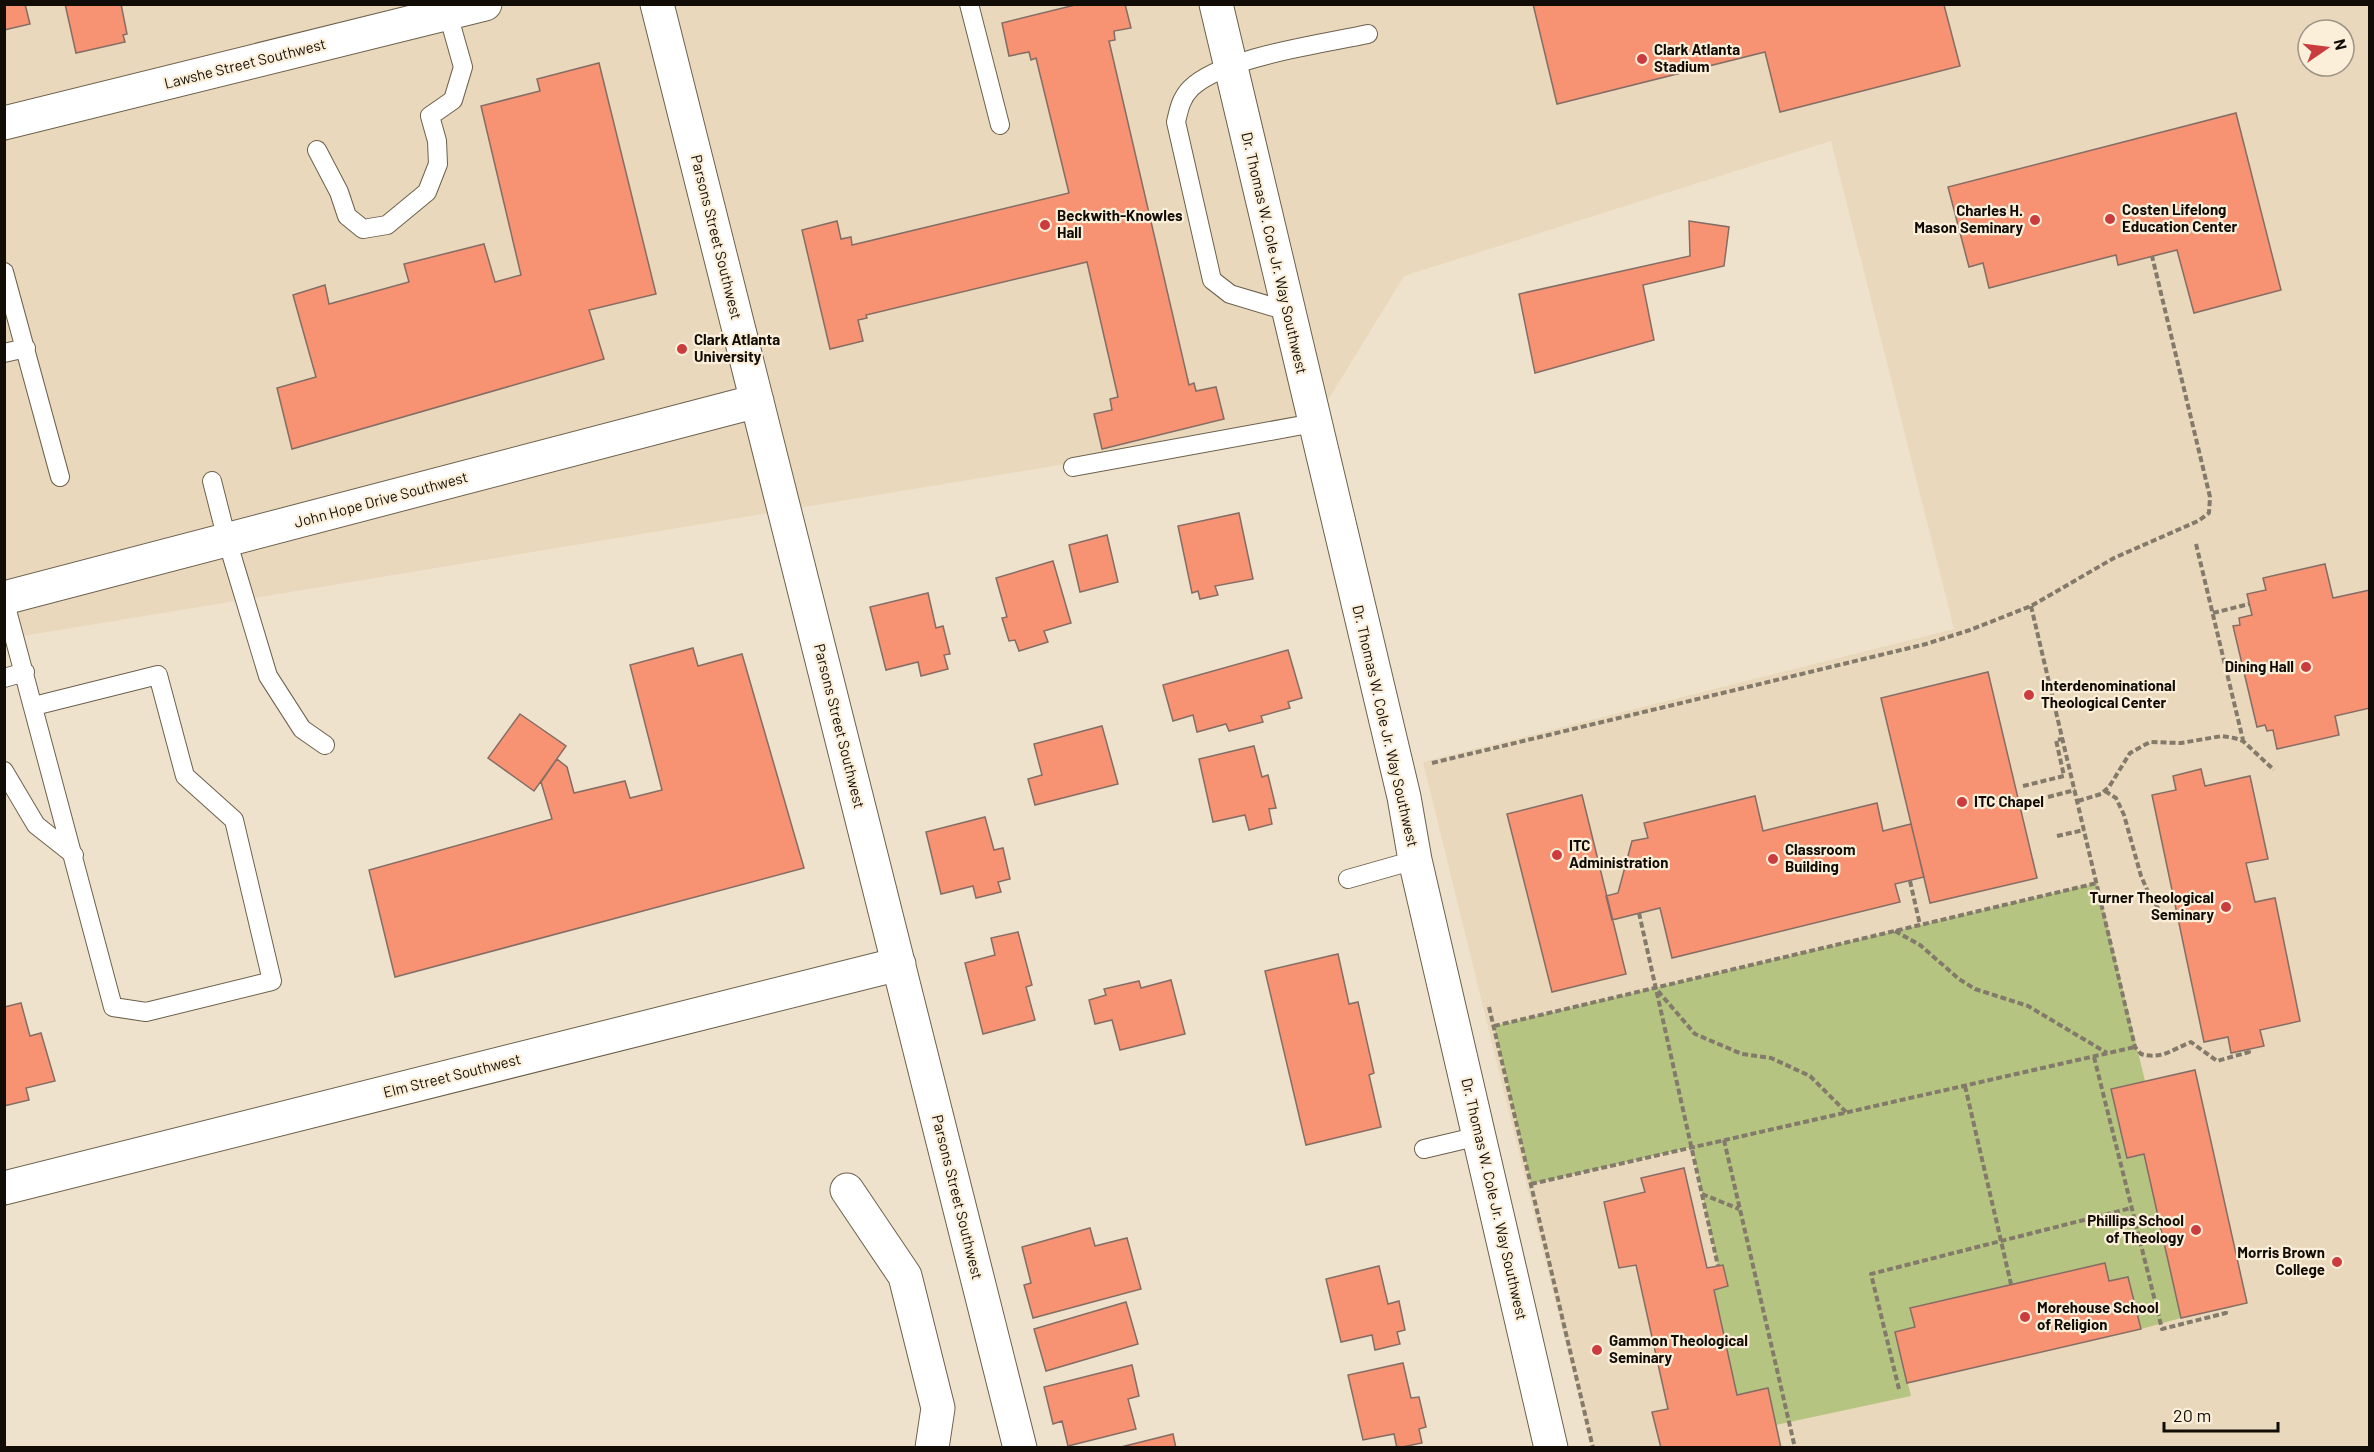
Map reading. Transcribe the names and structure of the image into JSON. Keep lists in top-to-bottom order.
{
  "streets": {
    "street": [
      "Lawshe Street Southwest",
      "Parsons Street Southwest",
      "Dr. Thomas W. Cole Jr. Way Southwest",
      "John Hope Drive Southwest",
      "Elm Street Southwest"
    ]
  },
  "crossings": [
    ["Parsons Street Southwest", "John Hope Drive Southwest"],
    ["Parsons Street Southwest", "Elm Street Southwest"]
  ],
  "places": [
    "Clark Atlanta Stadium",
    "Costen Lifelong Education Center",
    "Charles H. Mason Seminary",
    "Beckwith-Knowles Hall",
    "Clark Atlanta University",
    "Dining Hall",
    "Interdenominational Theological Center",
    "ITC Chapel",
    "ITC Administration",
    "Classroom Building",
    "Turner Theological Seminary",
    "Phillips School of Theology",
    "Morris Brown College",
    "Morehouse School of Religion",
    "Gammon Theological Seminary"
  ],
  "scale_bar": "20 m",
  "north": "right"
}
